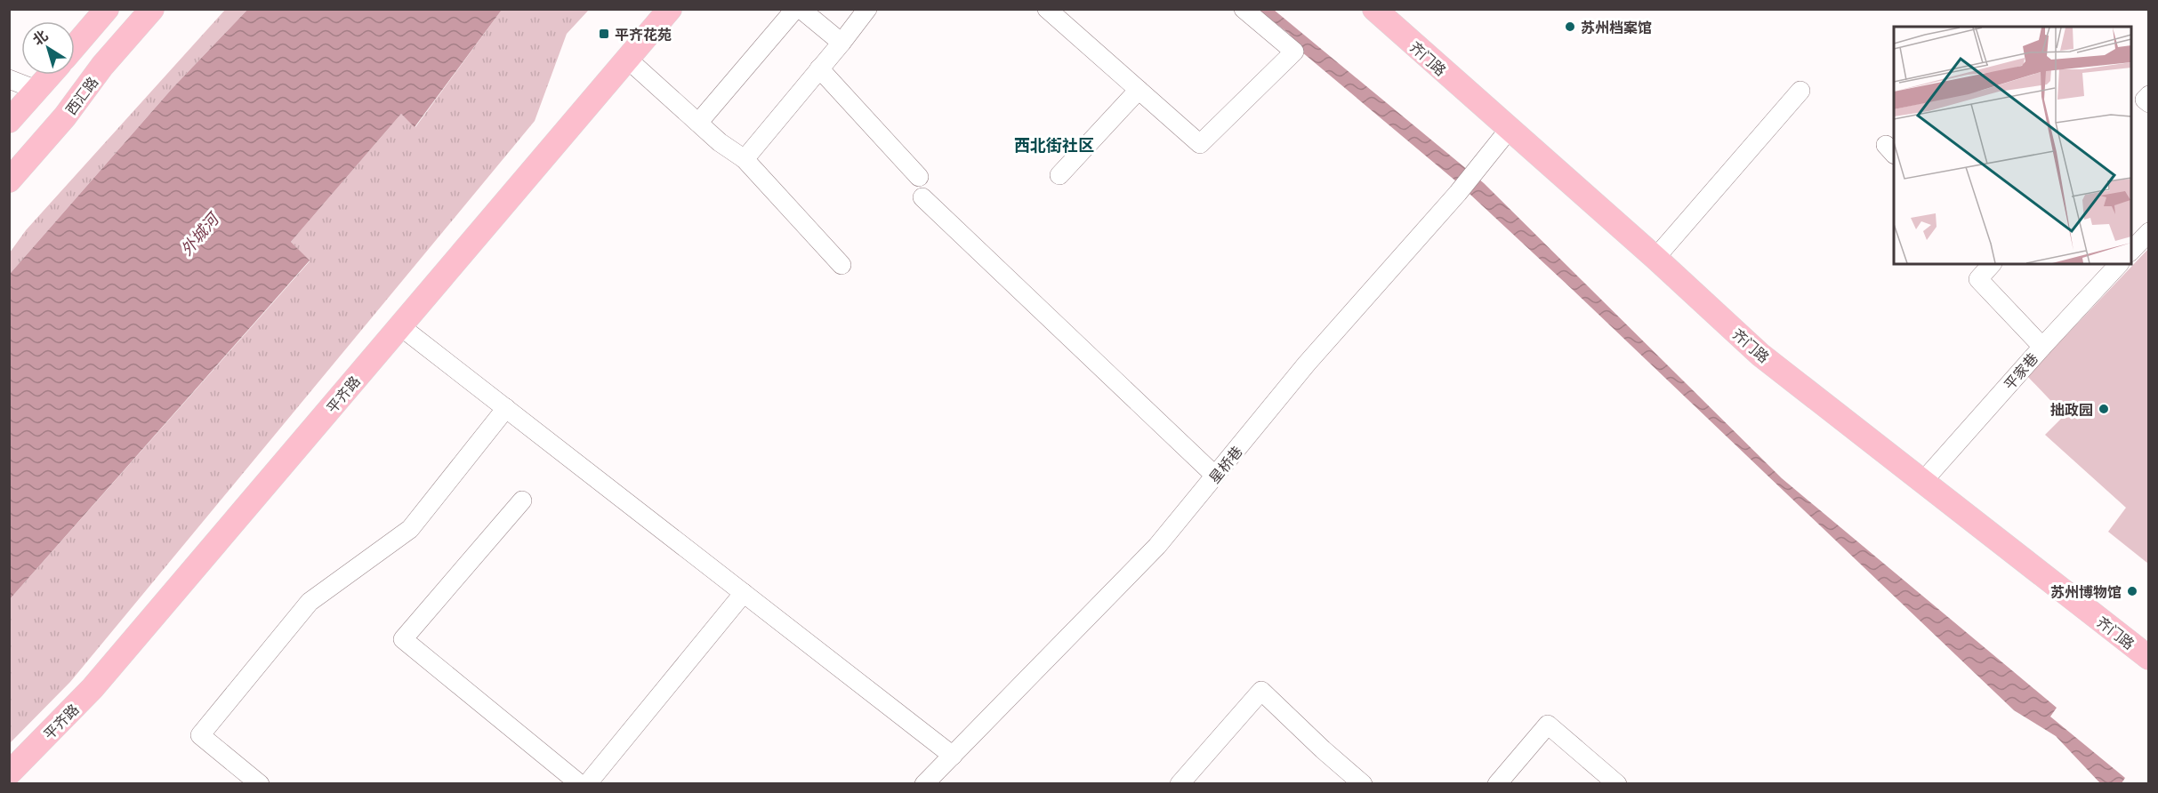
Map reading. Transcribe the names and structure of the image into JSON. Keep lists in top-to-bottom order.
{
  "streets": {
    "main road": ["齐门路", "西汇路", "平齐路"],
    "street": ["平家巷", "星桥巷"]
  },
  "crossings": [
    ["齐门路", "平家巷"],
    ["齐门路", "星桥巷"]
  ],
  "districts": ["西北街社区"],
  "water": ["外城河"],
  "places": {
    "other": ["苏州档案馆", "拙政园", "苏州博物馆"],
    "transit": ["平齐花苑"]
  },
  "north": "top left"
}
